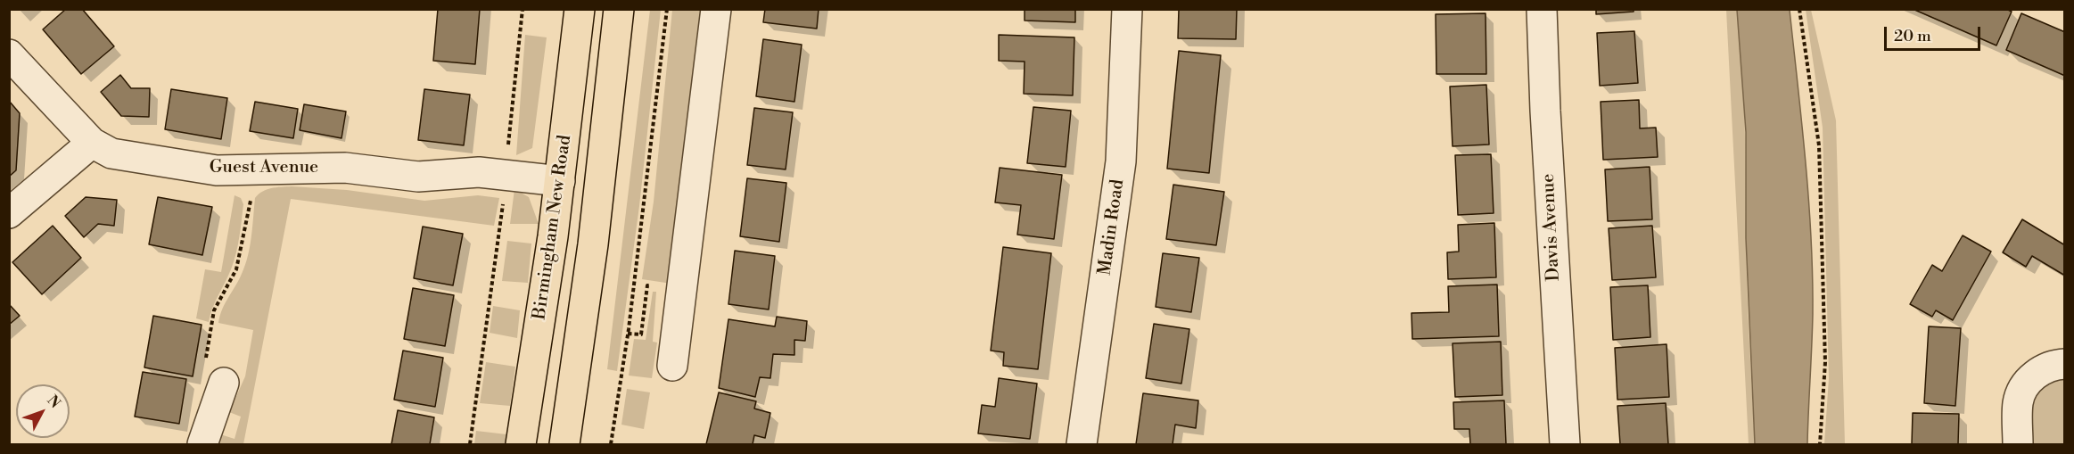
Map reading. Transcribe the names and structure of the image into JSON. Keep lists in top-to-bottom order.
{
  "streets": {
    "highway": ["Birmingham New Road"],
    "street": ["Guest Avenue", "Madin Road", "Davis Avenue"]
  },
  "crossings": [
    ["Guest Avenue", "Birmingham New Road"]
  ],
  "scale_bar": "20 m",
  "north": "top right"
}
